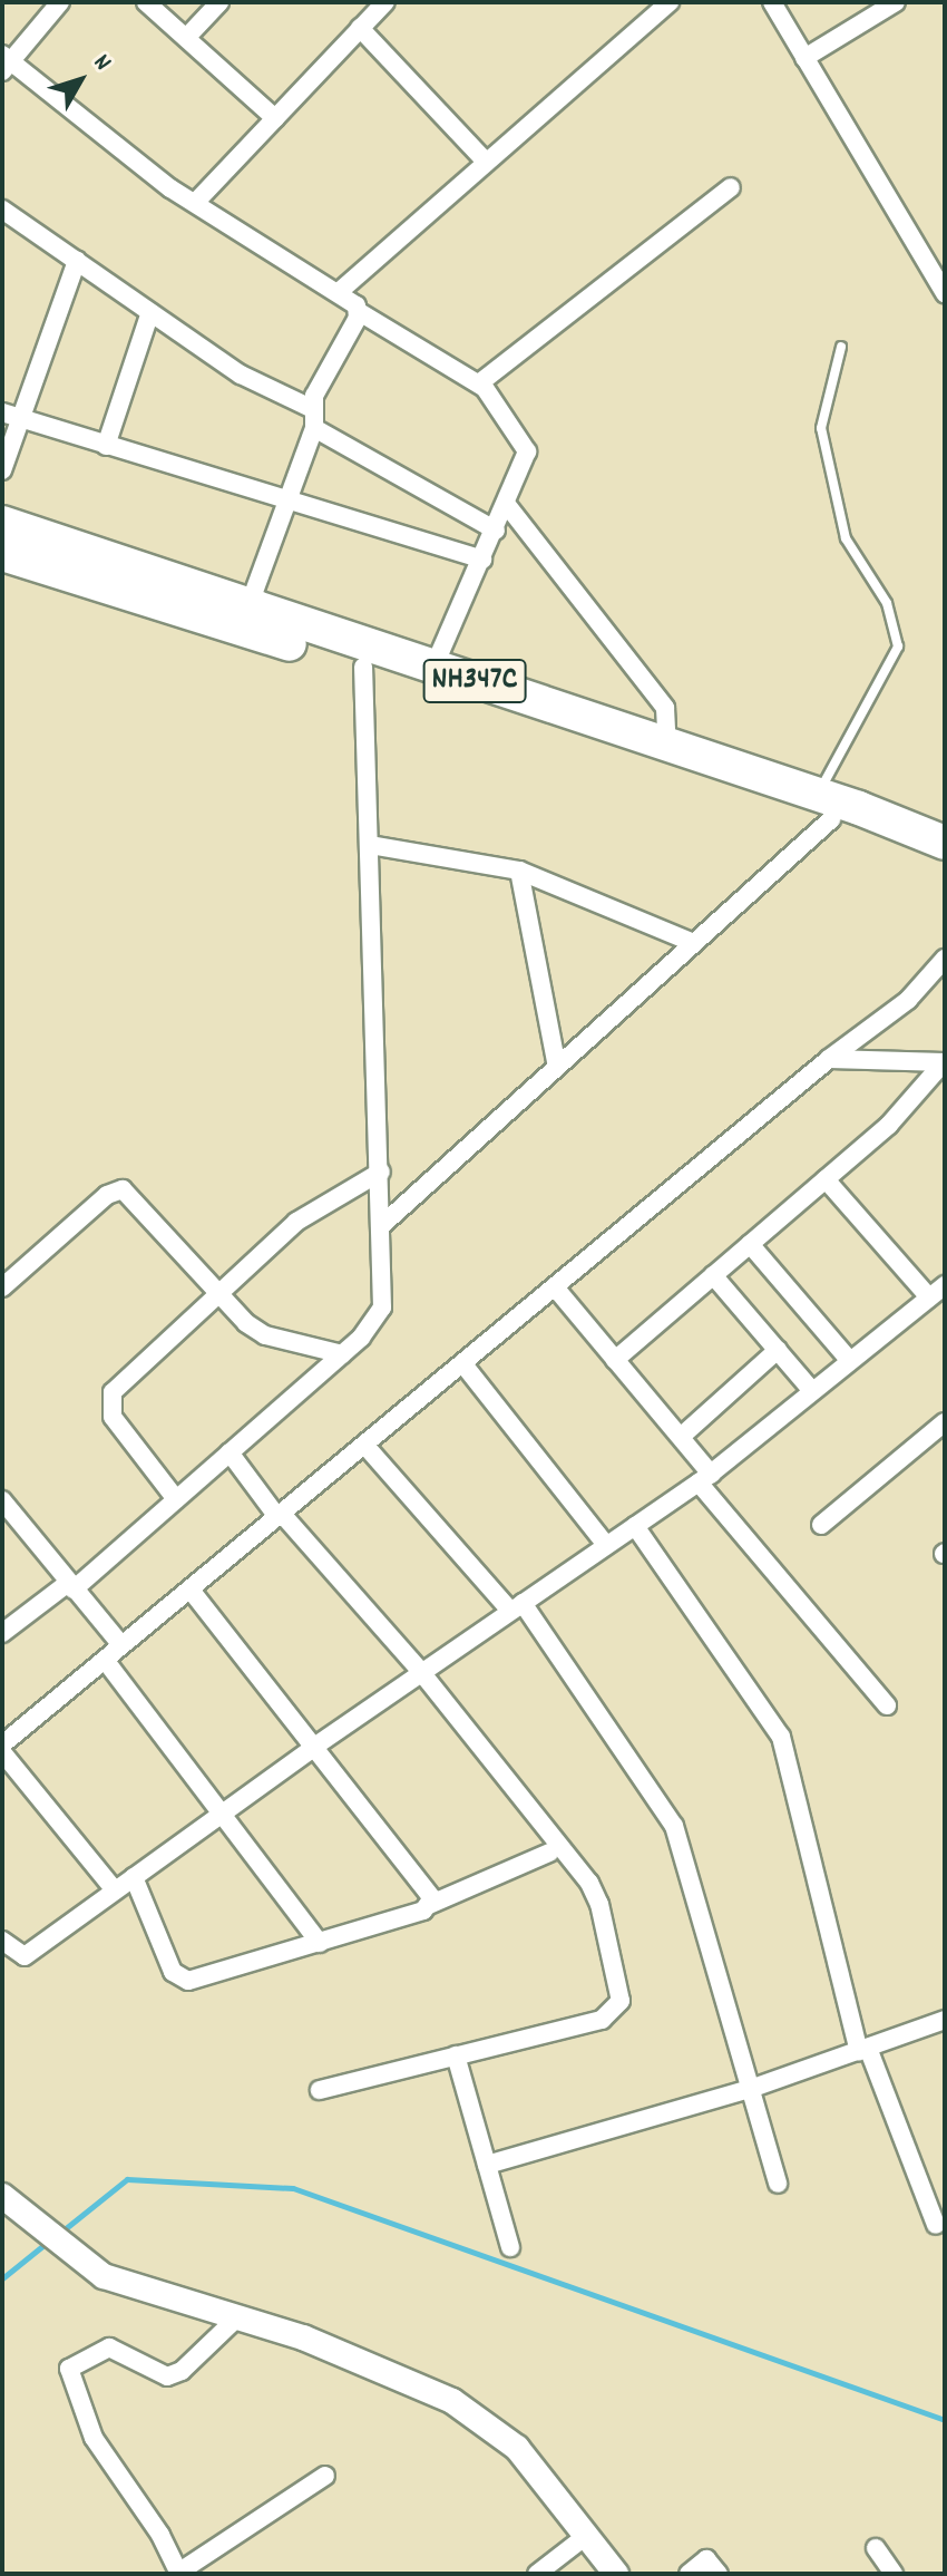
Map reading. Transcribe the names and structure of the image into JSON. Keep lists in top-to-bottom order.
{
  "streets": {
    "highway": ["NH347C"]
  },
  "north": "top right"
}
